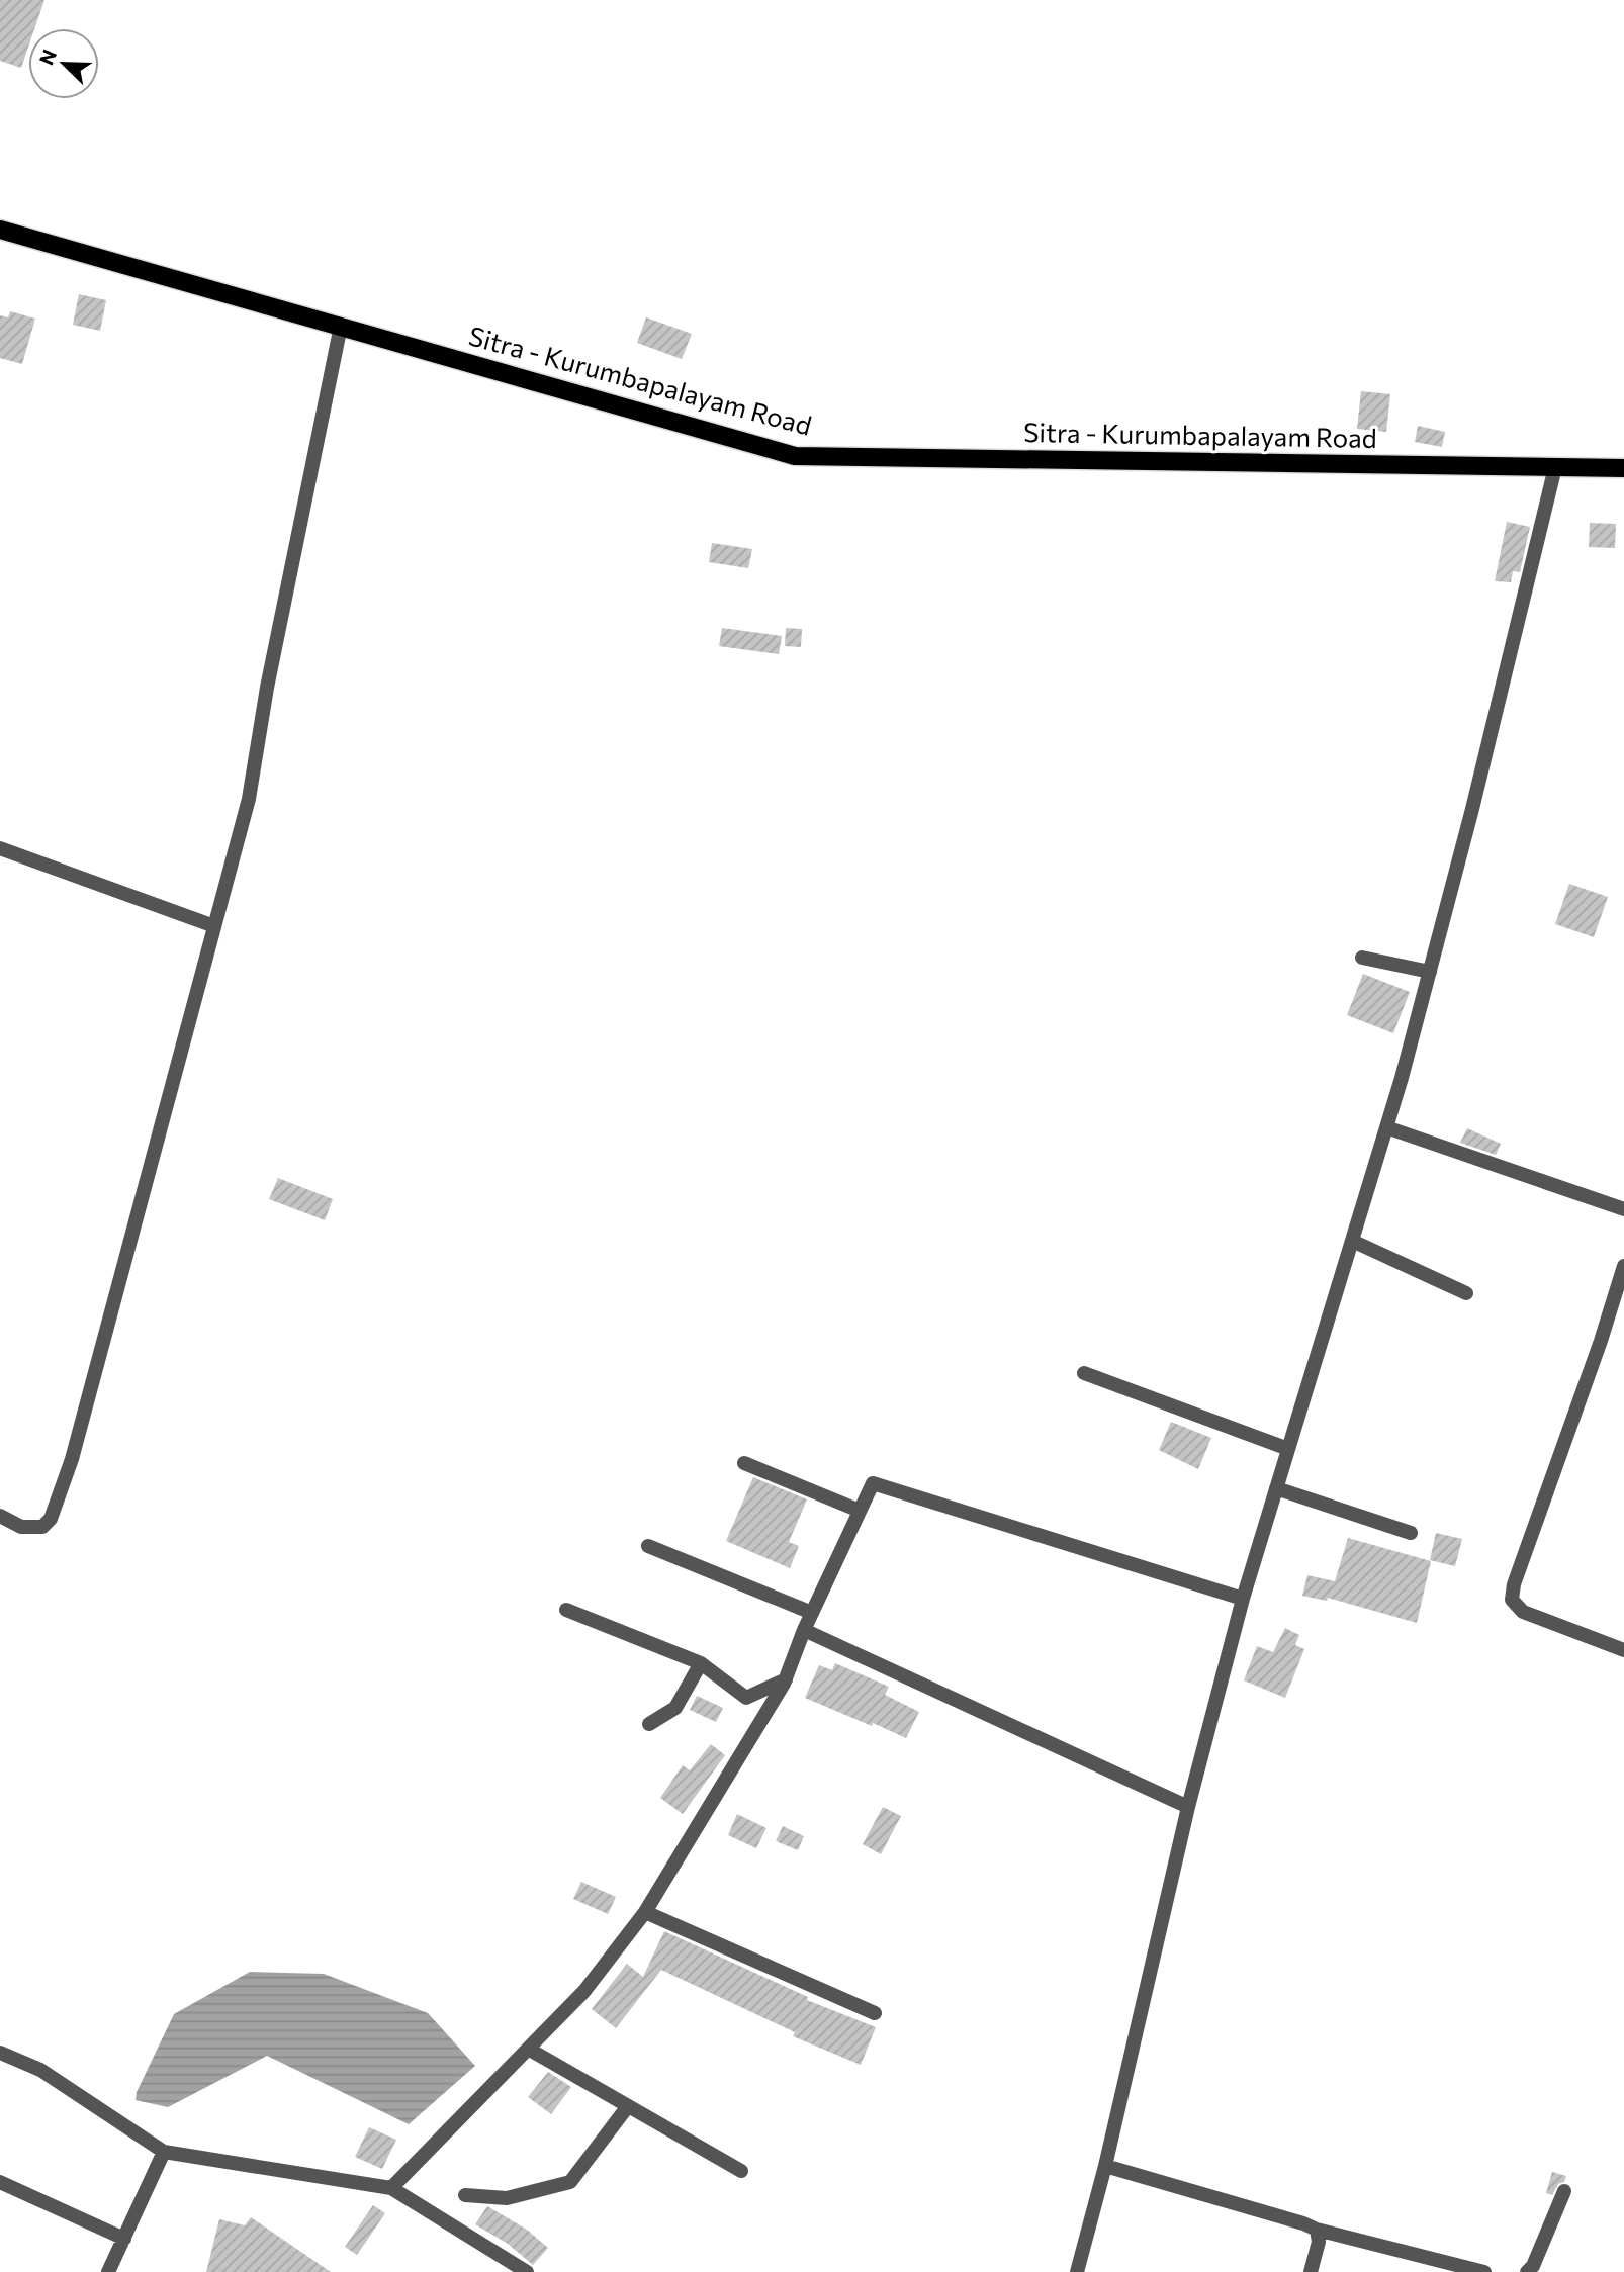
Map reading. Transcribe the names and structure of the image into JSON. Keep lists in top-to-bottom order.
{
  "streets": {
    "main road": ["Sitra - Kurumbapalayam Road"]
  },
  "north": "top left"
}
